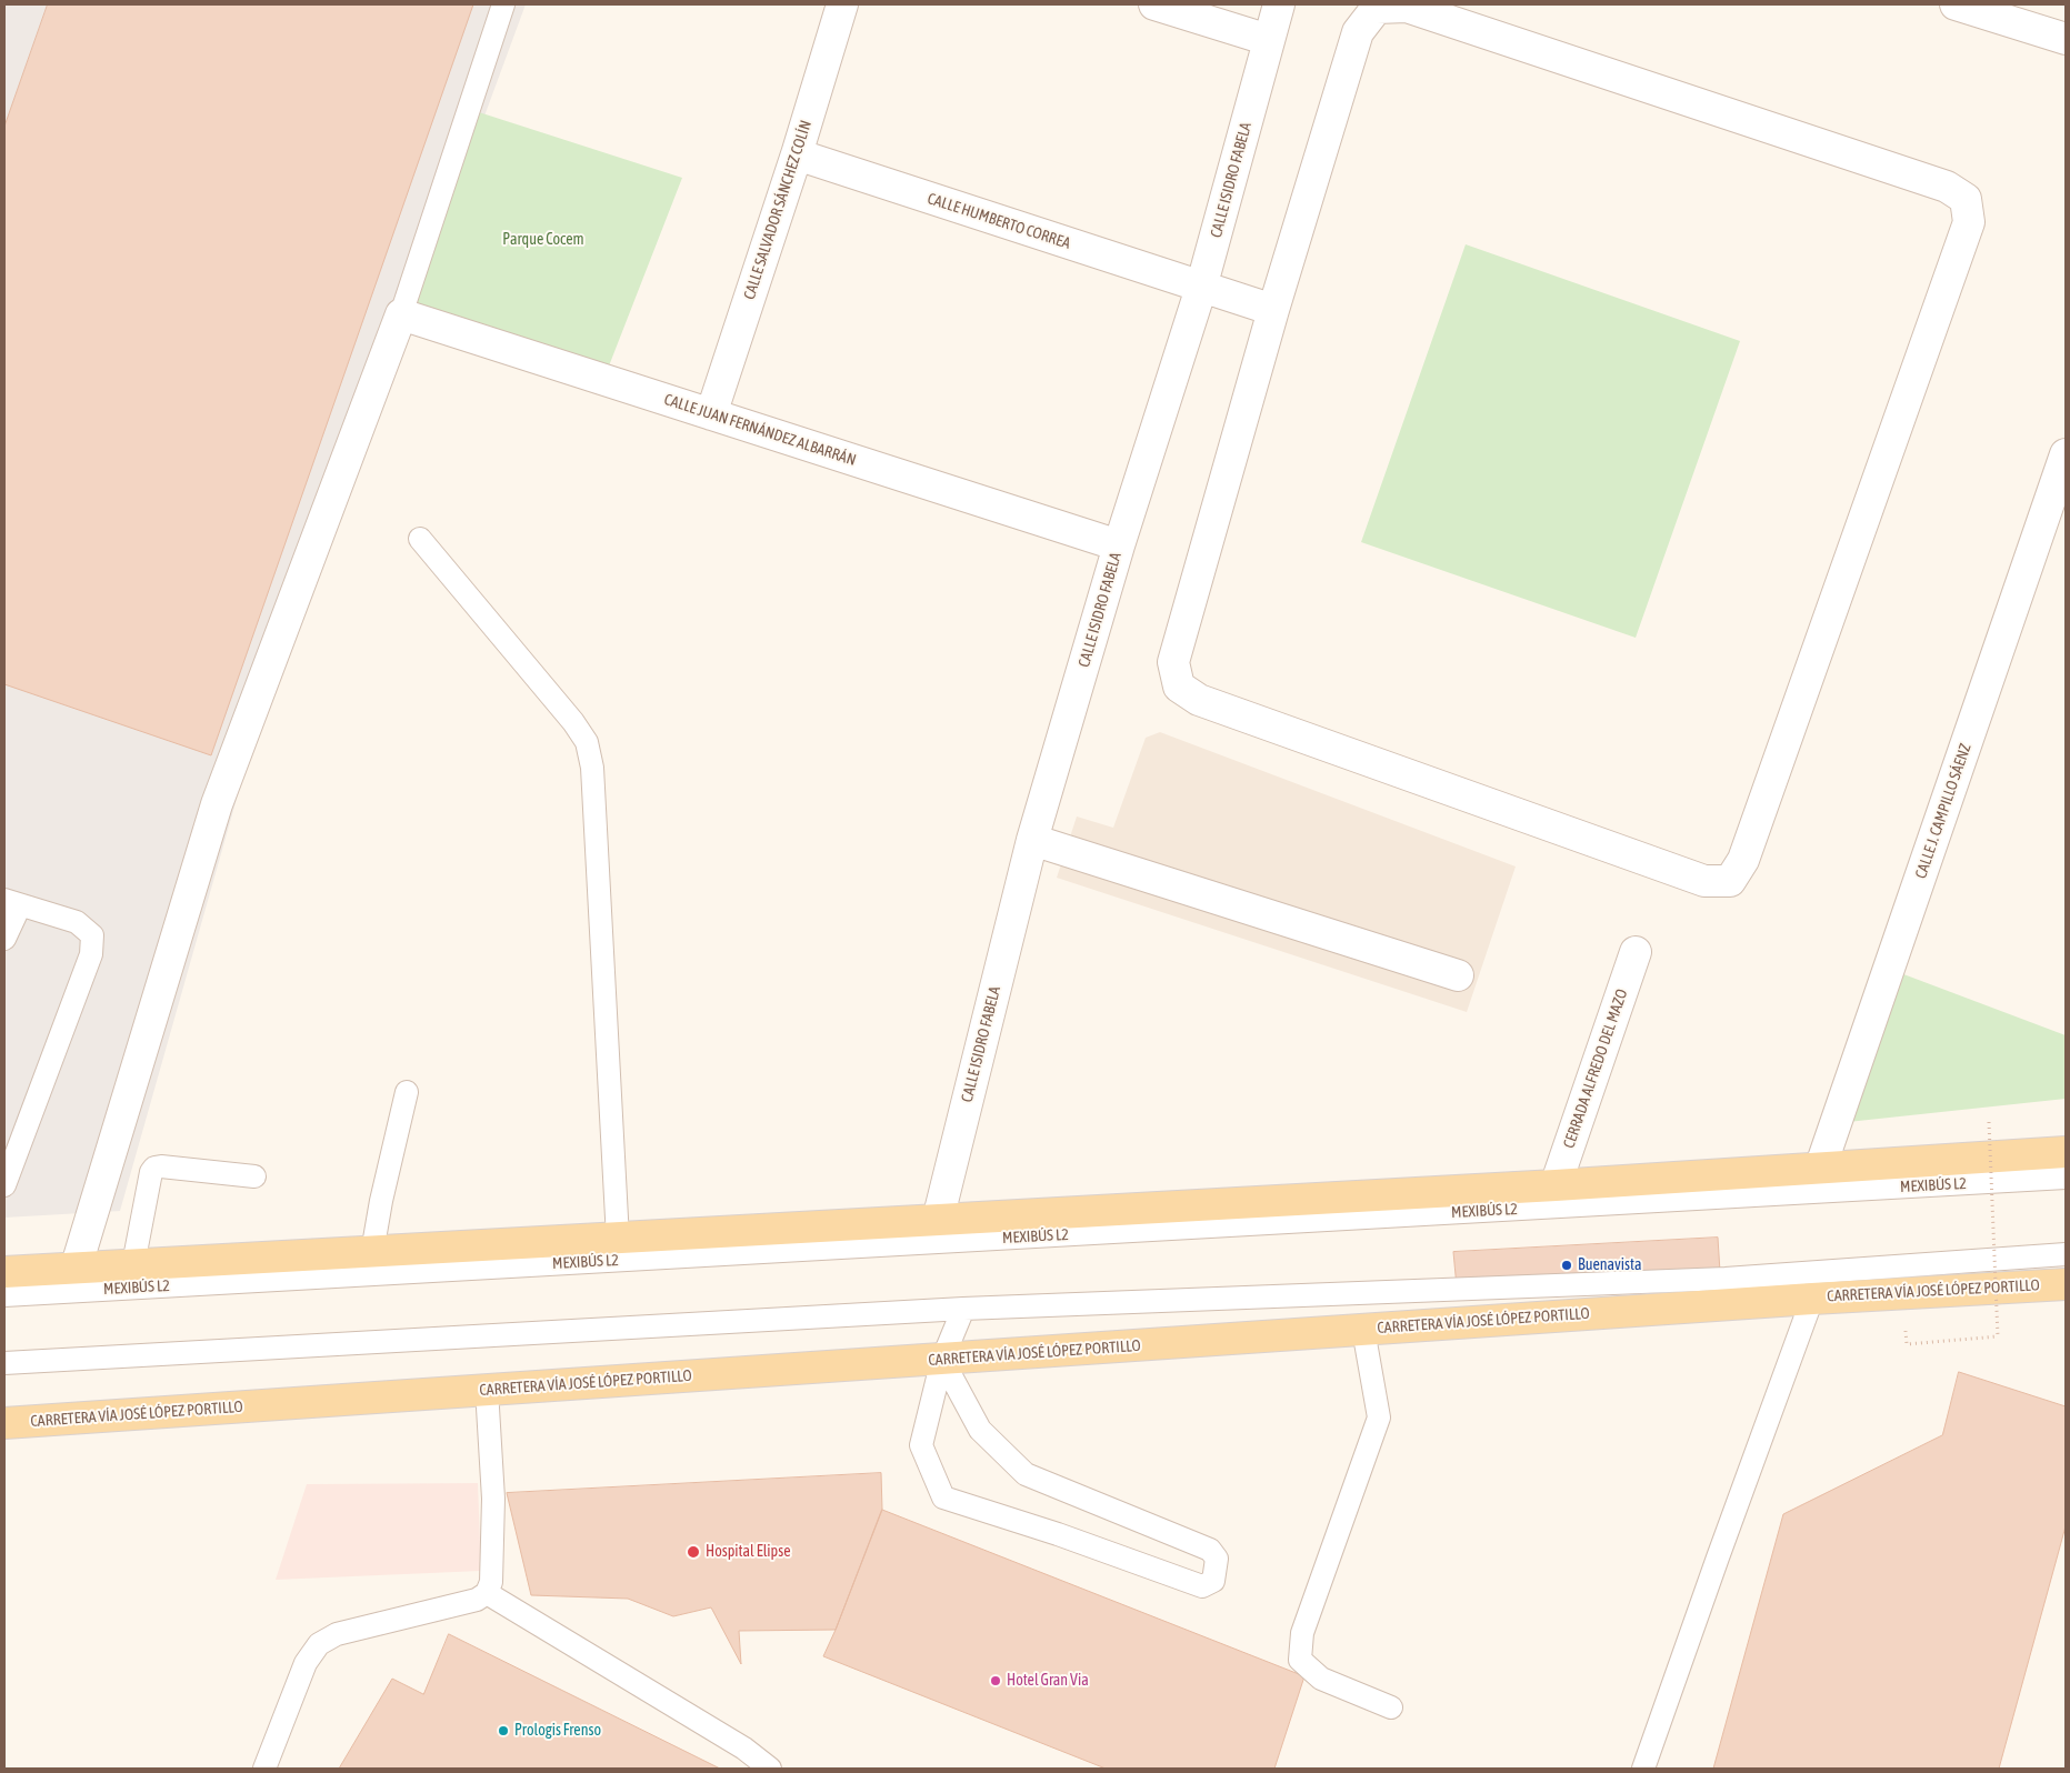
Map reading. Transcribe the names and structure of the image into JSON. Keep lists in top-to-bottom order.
{
  "streets": {
    "main road": ["CARRETERA VÍA JOSÉ LÓPEZ PORTILLO"],
    "street": [
      "CALLE ISIDRO FABELA",
      "CALLE SALVADOR SÁNCHEZ COLÍN",
      "CALLE HUMBERTO CORREA",
      "CALLE JUAN FERNÁNDEZ ALBARRÁN",
      "CALLE J. CAMPILLO SÁENZ",
      "CERRADA ALFREDO DEL MAZO"
    ],
    "lane": ["MEXIBÚS L2"]
  },
  "crossings": [
    ["CALLE ISIDRO FABELA", "CALLE HUMBERTO CORREA"],
    ["CALLE ISIDRO FABELA", "CALLE JUAN FERNÁNDEZ ALBARRÁN"],
    ["CALLE SALVADOR SÁNCHEZ COLÍN", "CALLE HUMBERTO CORREA"],
    ["CALLE SALVADOR SÁNCHEZ COLÍN", "CALLE JUAN FERNÁNDEZ ALBARRÁN"]
  ],
  "parks": ["Parque Cocem"],
  "places": [
    "Buenavista",
    "Hospital Elipse",
    "Hotel Gran Via",
    "Prologis Frenso"
  ]
}
